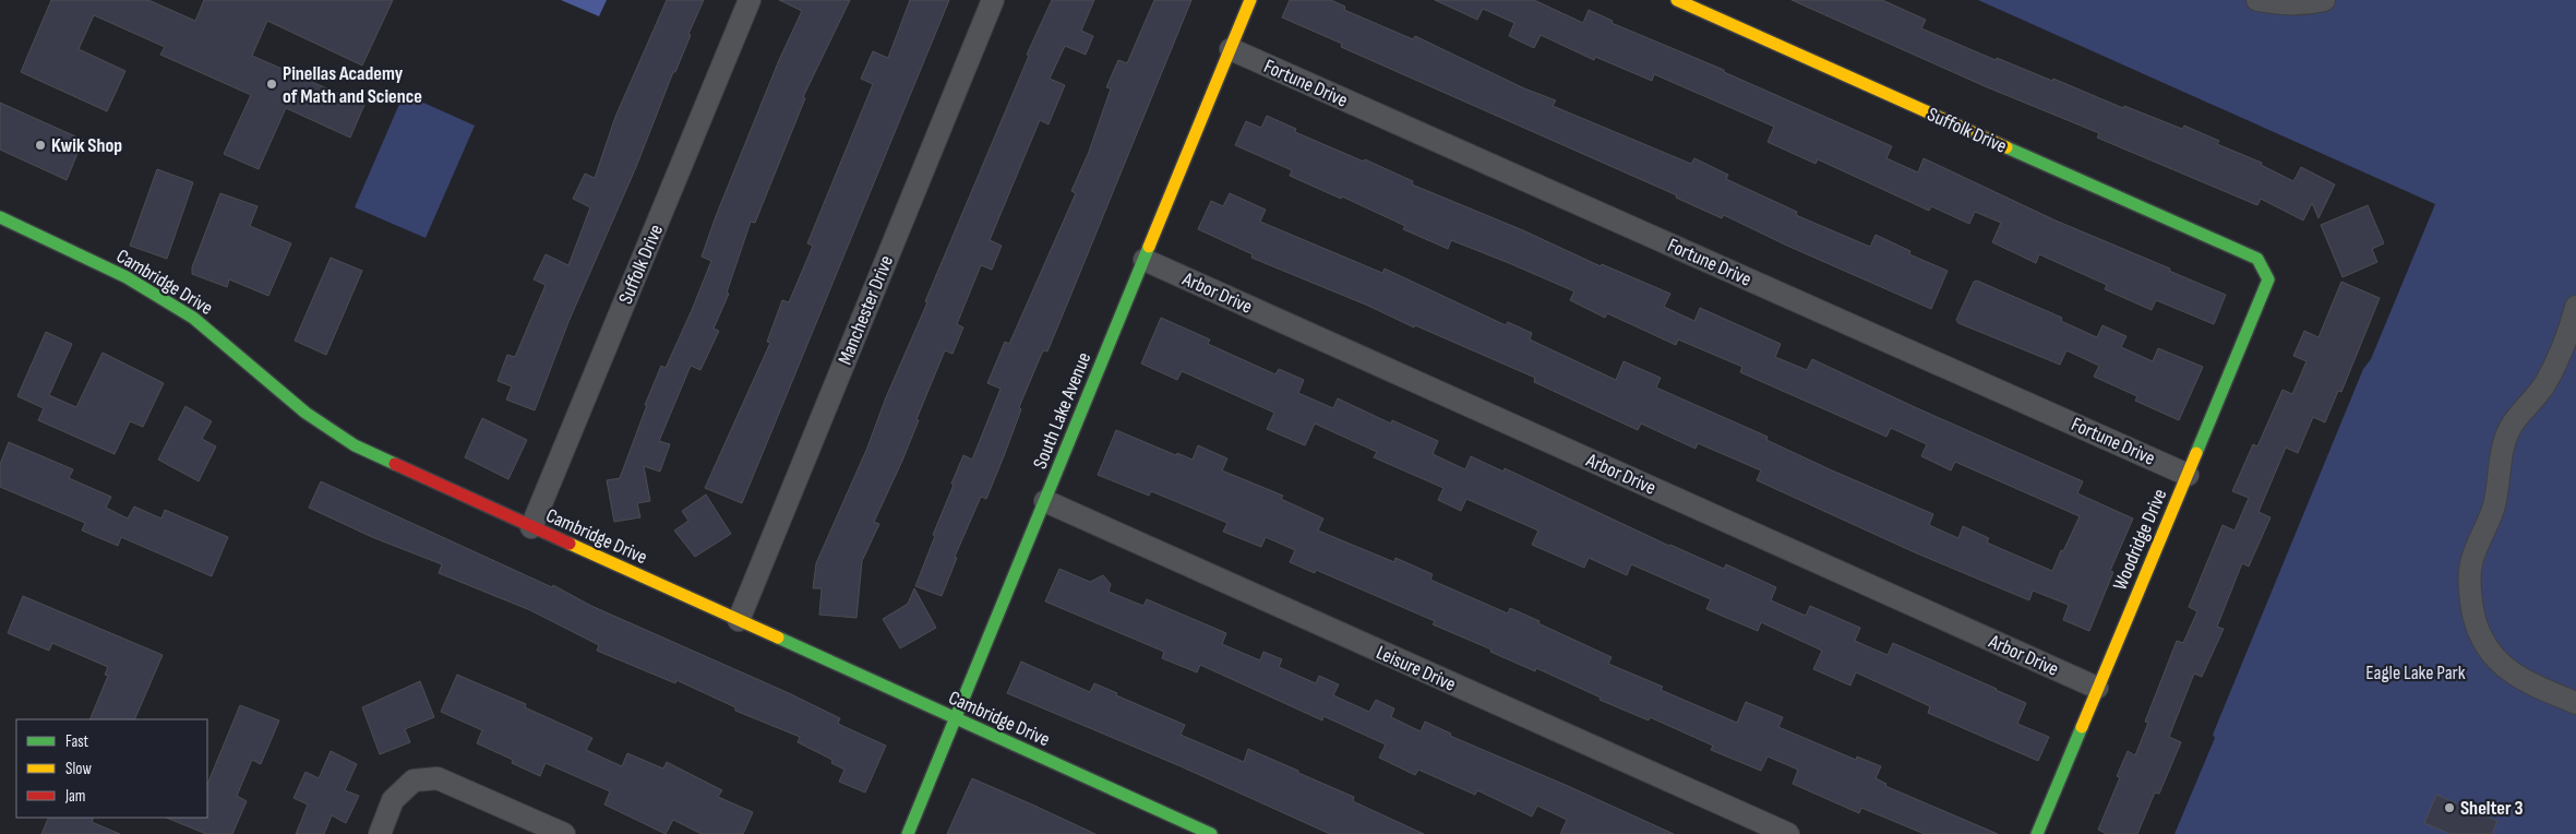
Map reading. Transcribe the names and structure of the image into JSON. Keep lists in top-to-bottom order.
{
  "streets": {
    "street": [
      "Fortune Drive",
      "Suffolk Drive",
      "Cambridge Drive",
      "Arbor Drive",
      "Manchester Drive",
      "South Lake Avenue",
      "Woodridge Drive",
      "Leisure Drive"
    ]
  },
  "crossings": [
    ["Fortune Drive", "South Lake Avenue"],
    ["Fortune Drive", "Woodridge Drive"],
    ["Suffolk Drive", "Cambridge Drive"],
    ["Suffolk Drive", "Woodridge Drive"],
    ["Cambridge Drive", "Manchester Drive"],
    ["Cambridge Drive", "South Lake Avenue"],
    ["Arbor Drive", "South Lake Avenue"],
    ["Arbor Drive", "Woodridge Drive"],
    ["South Lake Avenue", "Leisure Drive"]
  ],
  "parks": ["Eagle Lake Park"],
  "places": ["Pinellas Academy of Math and Science", "Kwik Shop", "Shelter 3"],
  "legend": ["Fast", "Slow", "Jam"]
}
